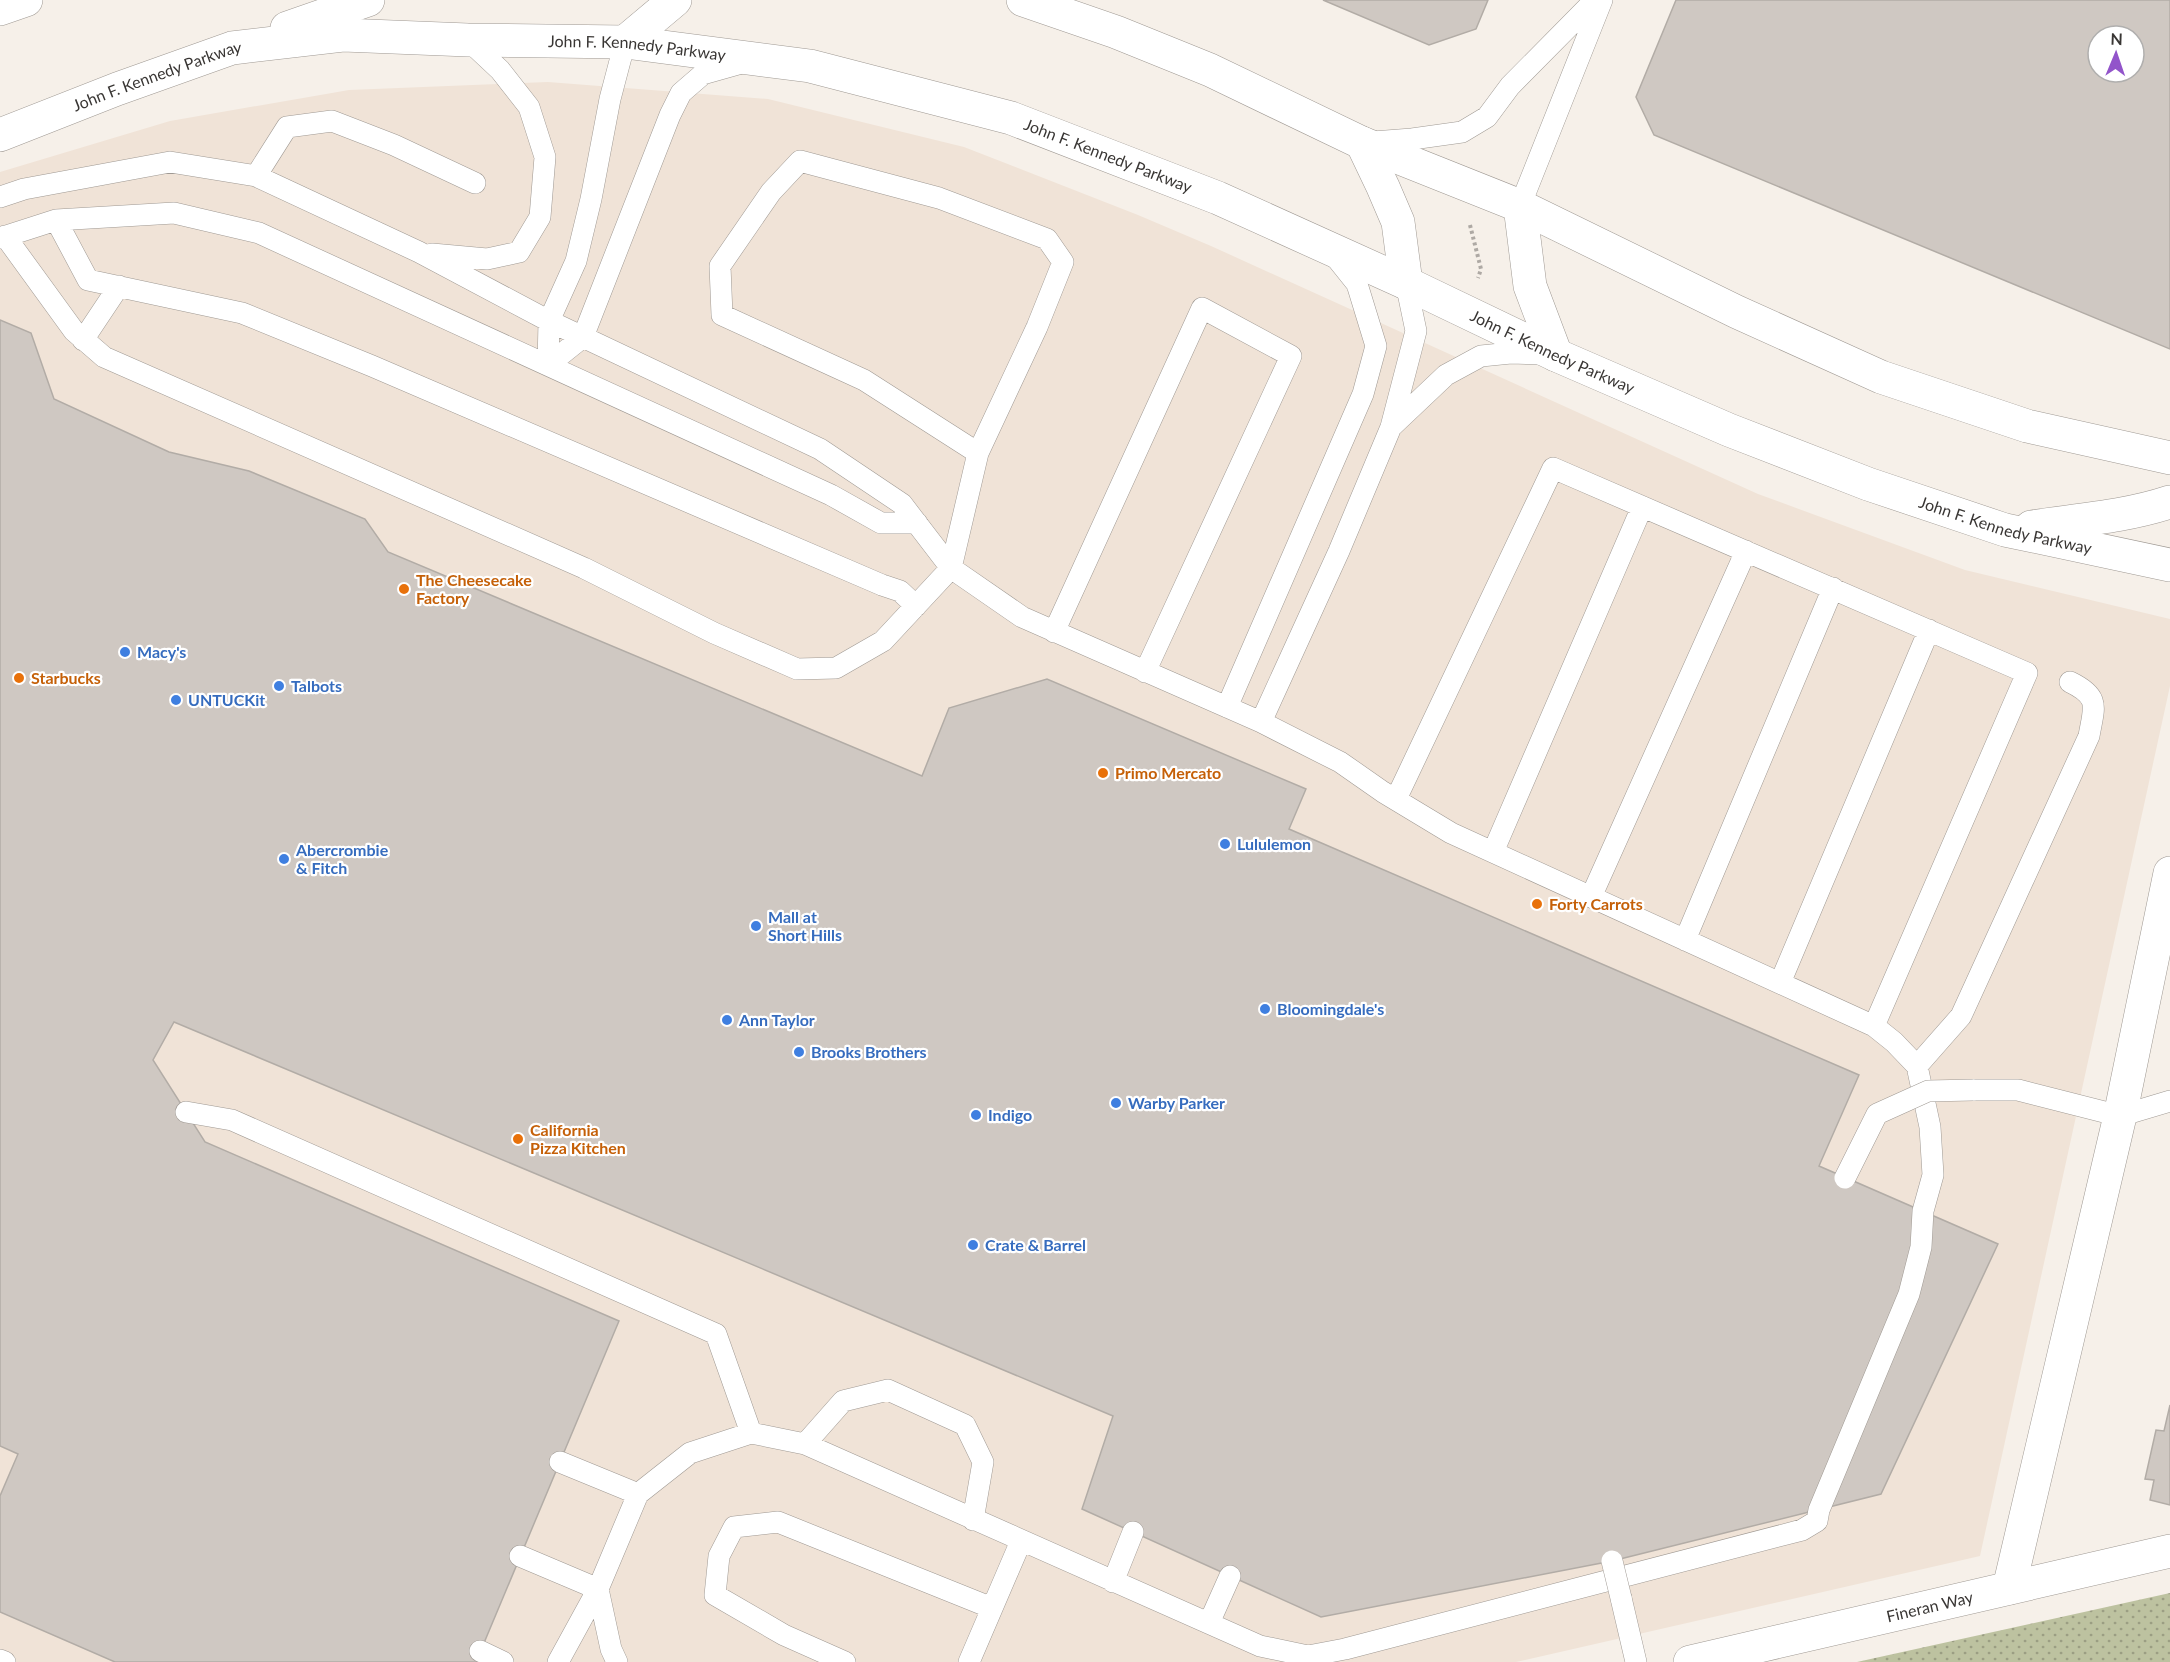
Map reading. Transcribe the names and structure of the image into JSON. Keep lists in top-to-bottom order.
{
  "streets": {
    "main road": ["John F. Kennedy Parkway", "Fineran Way"]
  },
  "places": [
    "The Cheesecake Factory",
    "Macy's",
    "Starbucks",
    "Talbots",
    "UNTUCKit",
    "Primo Mercato",
    "Lululemon",
    "Abercrombie & Fitch",
    "Forty Carrots",
    "Mall at Short Hills",
    "Bloomingdale's",
    "Ann Taylor",
    "Brooks Brothers",
    "Warby Parker",
    "Indigo",
    "California Pizza Kitchen",
    "Crate & Barrel"
  ],
  "north": "top"
}
